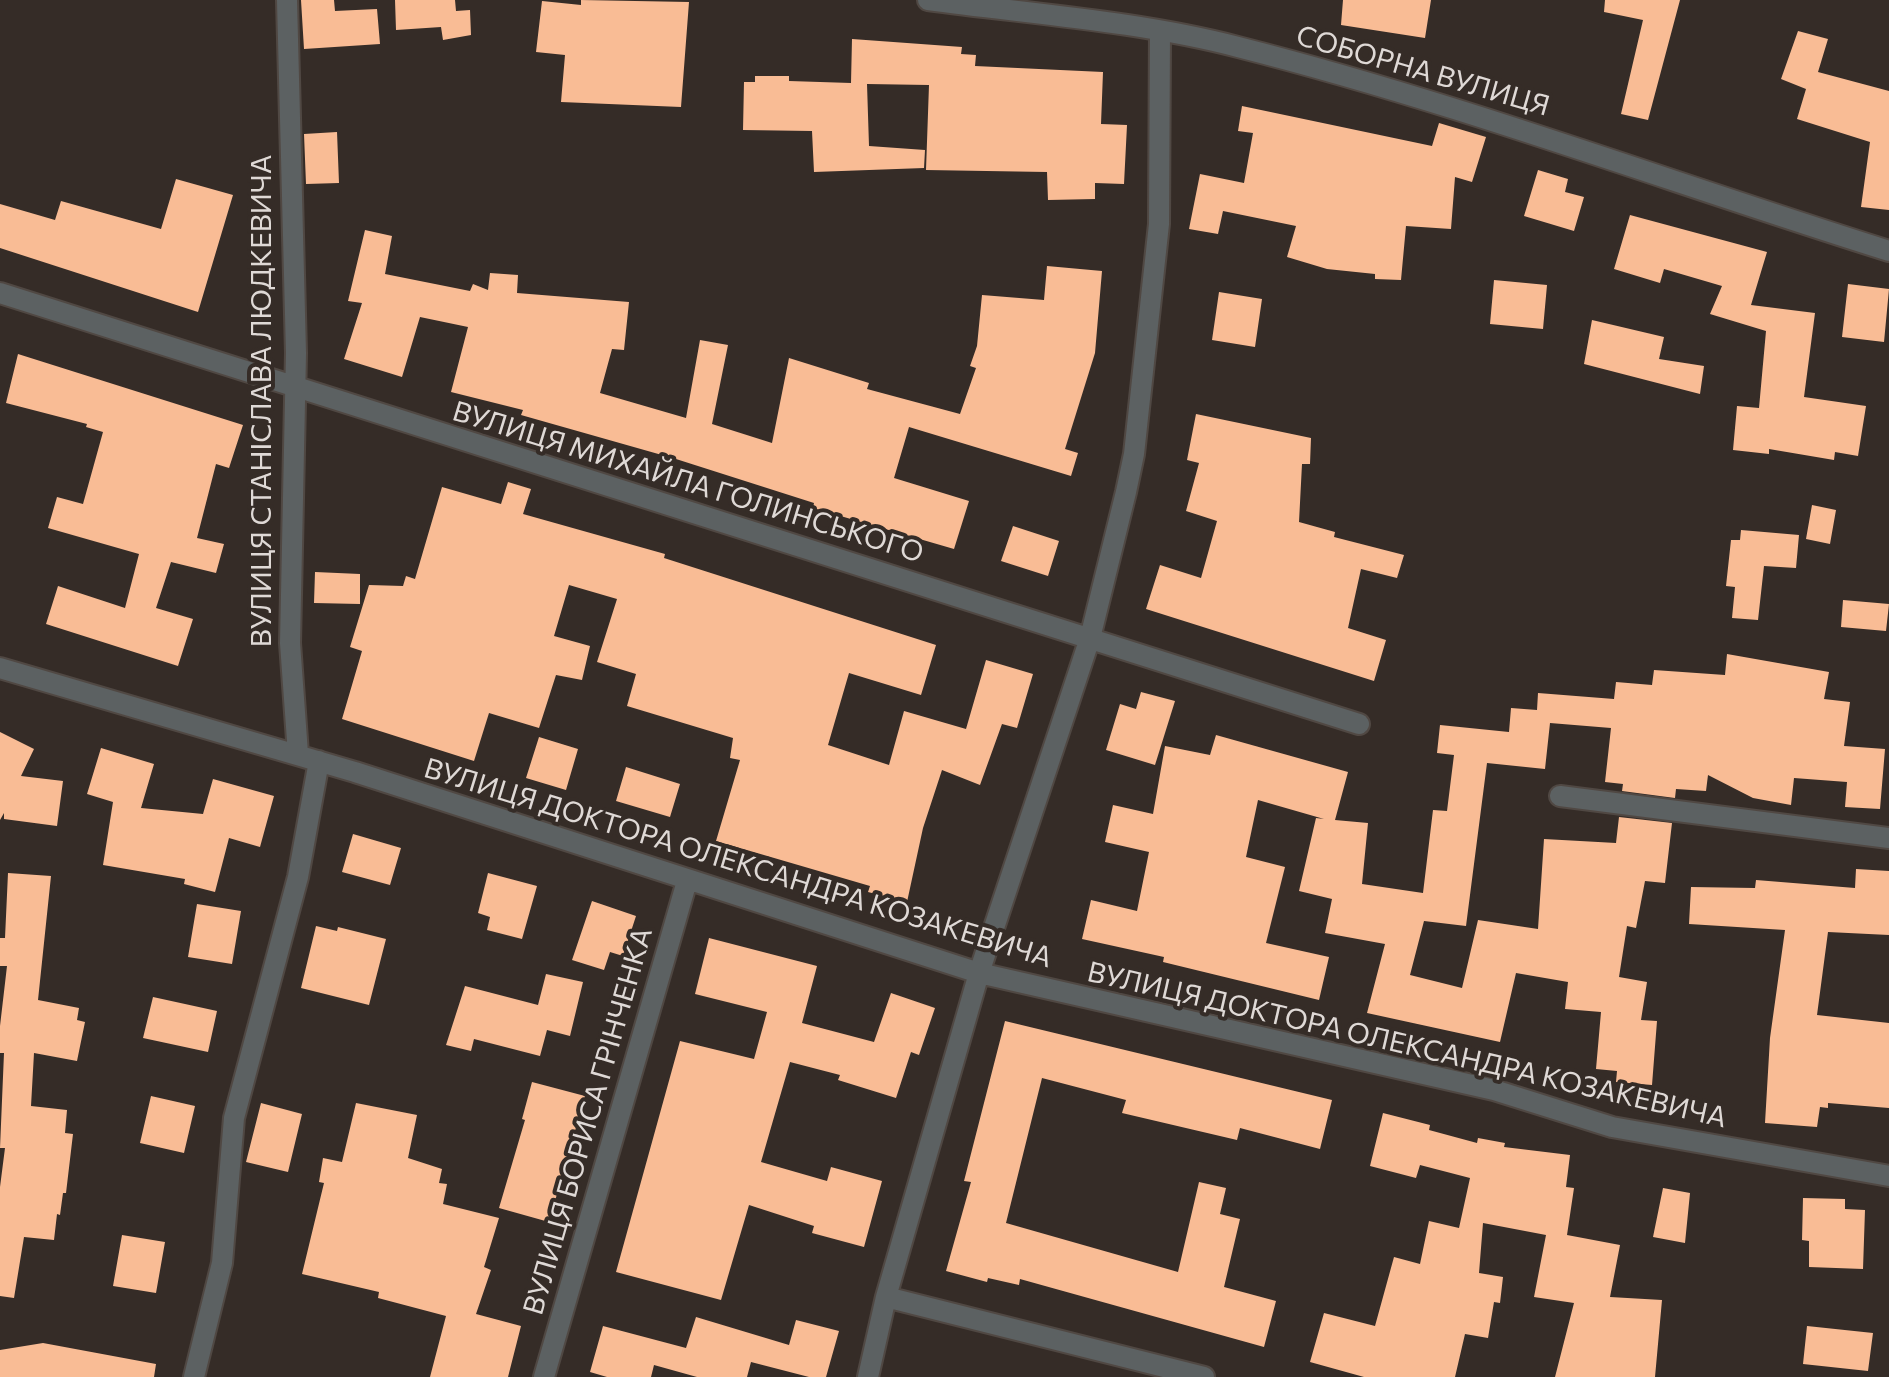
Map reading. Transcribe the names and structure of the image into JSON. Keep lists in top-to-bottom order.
{
  "streets": {
    "street": [
      "СОБОРНА ВУЛИЦЯ",
      "ВУЛИЦЯ СТАНІСЛАВА ЛЮДКЕВИЧА",
      "ВУЛИЦЯ МИХАЙЛА ГОЛИНСЬКОГО",
      "ВУЛИЦЯ ДОКТОРА ОЛЕКСАНДРА КОЗАКЕВИЧА",
      "ВУЛИЦЯ БОРИСА ГРІНЧЕНКА"
    ]
  },
  "crossings": [
    ["ВУЛИЦЯ СТАНІСЛАВА ЛЮДКЕВИЧА", "ВУЛИЦЯ МИХАЙЛА ГОЛИНСЬКОГО"],
    ["ВУЛИЦЯ СТАНІСЛАВА ЛЮДКЕВИЧА", "ВУЛИЦЯ ДОКТОРА ОЛЕКСАНДРА КОЗАКЕВИЧА"],
    ["ВУЛИЦЯ ДОКТОРА ОЛЕКСАНДРА КОЗАКЕВИЧА", "ВУЛИЦЯ БОРИСА ГРІНЧЕНКА"]
  ]
}
